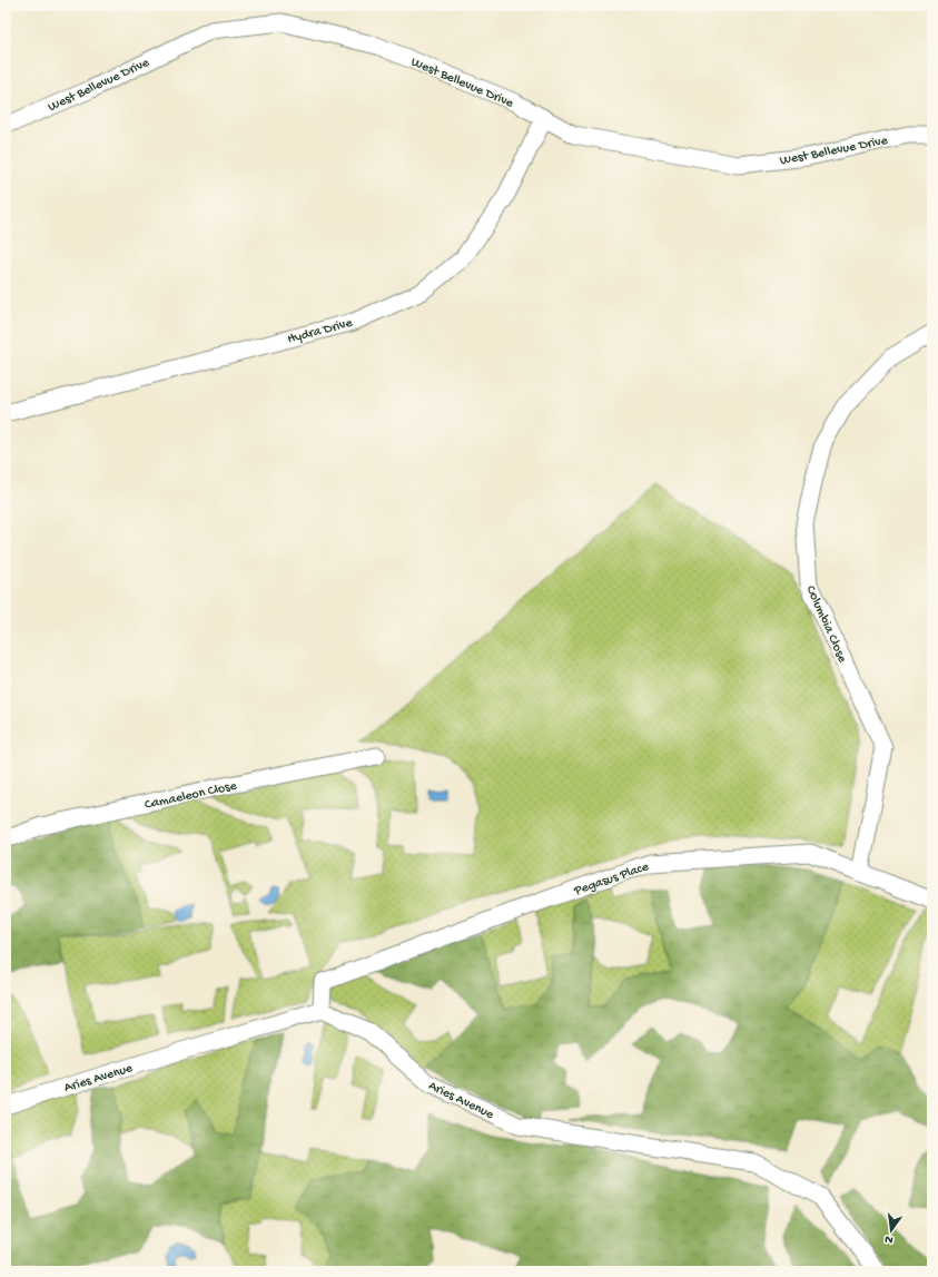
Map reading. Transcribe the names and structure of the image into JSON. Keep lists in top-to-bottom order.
{
  "streets": {
    "street": [
      "West Bellevue Drive",
      "Hydra Drive",
      "Columbia Close",
      "Camaeleon Close",
      "Pegasus Place",
      "Aries Avenue"
    ]
  },
  "crossings": [
    ["West Bellevue Drive", "Hydra Drive"],
    ["Columbia Close", "Pegasus Place"],
    ["Pegasus Place", "Aries Avenue"]
  ],
  "north": "bottom"
}
